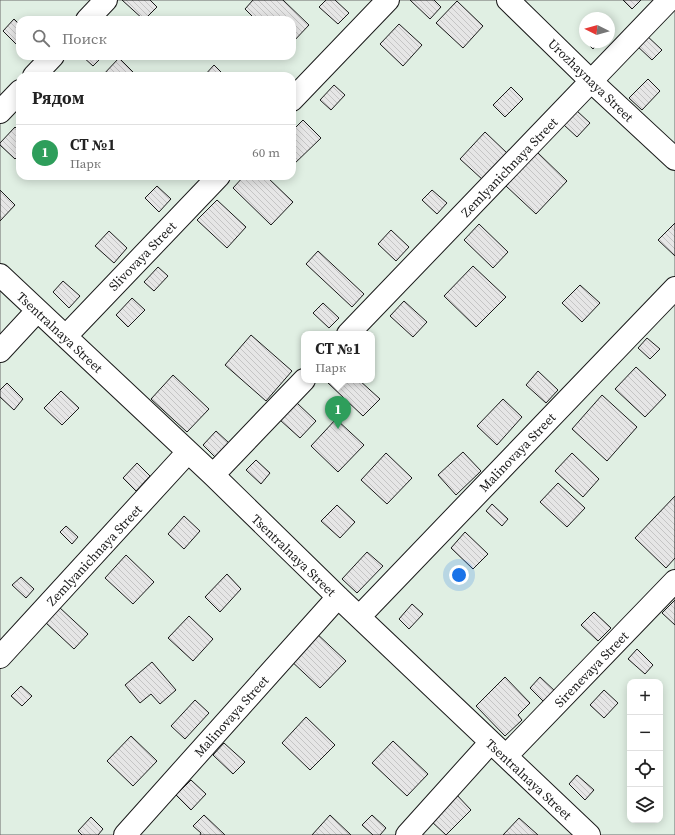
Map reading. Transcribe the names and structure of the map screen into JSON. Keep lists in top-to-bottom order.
{
  "streets": {
    "street": [
      "Urozhaynaya Street",
      "Zemlyanichnaya Street",
      "Slivovaya Street",
      "Tsentralnaya Street",
      "Malinovaya Street",
      "Sirenevaya Street"
    ]
  },
  "crossings": [
    ["Urozhaynaya Street", "Zemlyanichnaya Street"],
    ["Zemlyanichnaya Street", "Tsentralnaya Street"],
    ["Slivovaya Street", "Tsentralnaya Street"],
    ["Tsentralnaya Street", "Malinovaya Street"],
    ["Tsentralnaya Street", "Sirenevaya Street"]
  ],
  "north": "left",
  "page": {
    "search": "Поиск",
    "heading": "Рядом",
    "list": [
      {
        "mark": "1",
        "name": "СТ №1",
        "note": "Парк",
        "value": "60 m"
      }
    ],
    "popup": ["СТ №1", "Парк"],
    "pins": "1",
    "map_buttons": ["+", "−"]
  }
}
